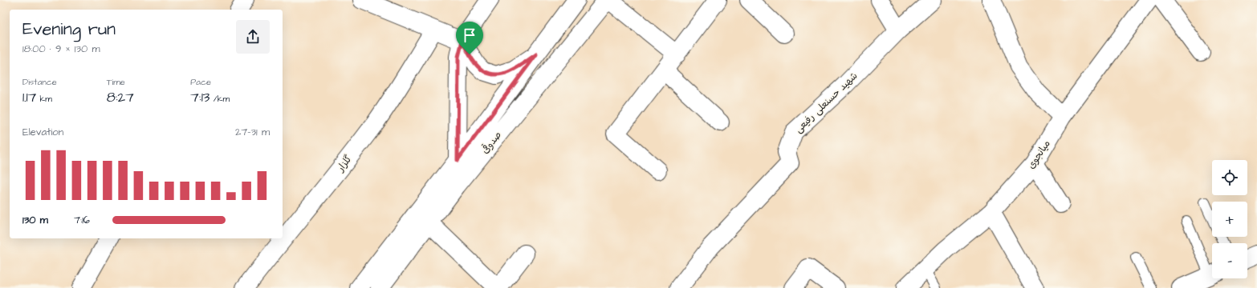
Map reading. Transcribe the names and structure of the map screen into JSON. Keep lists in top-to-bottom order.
{
  "streets": {
    "street": [
      "شهید حسنعلی رفیعی",
      "صدوقی",
      "میانجوی",
      "گلزار"
    ]
  },
  "page": {
    "heading": ["Evening run", "18:00 · 9 × 130 m"],
    "stats": [
      ["Distance", "1.17 km"],
      ["Time", "8:27"],
      ["Pace", "7:13 /km"]
    ],
    "chart": ["Elevation", "27–31 m"],
    "map_buttons": ["+", "−"],
    "list": [
      {
        "name": "130 m",
        "note": "7:16"
      }
    ]
  }
}
